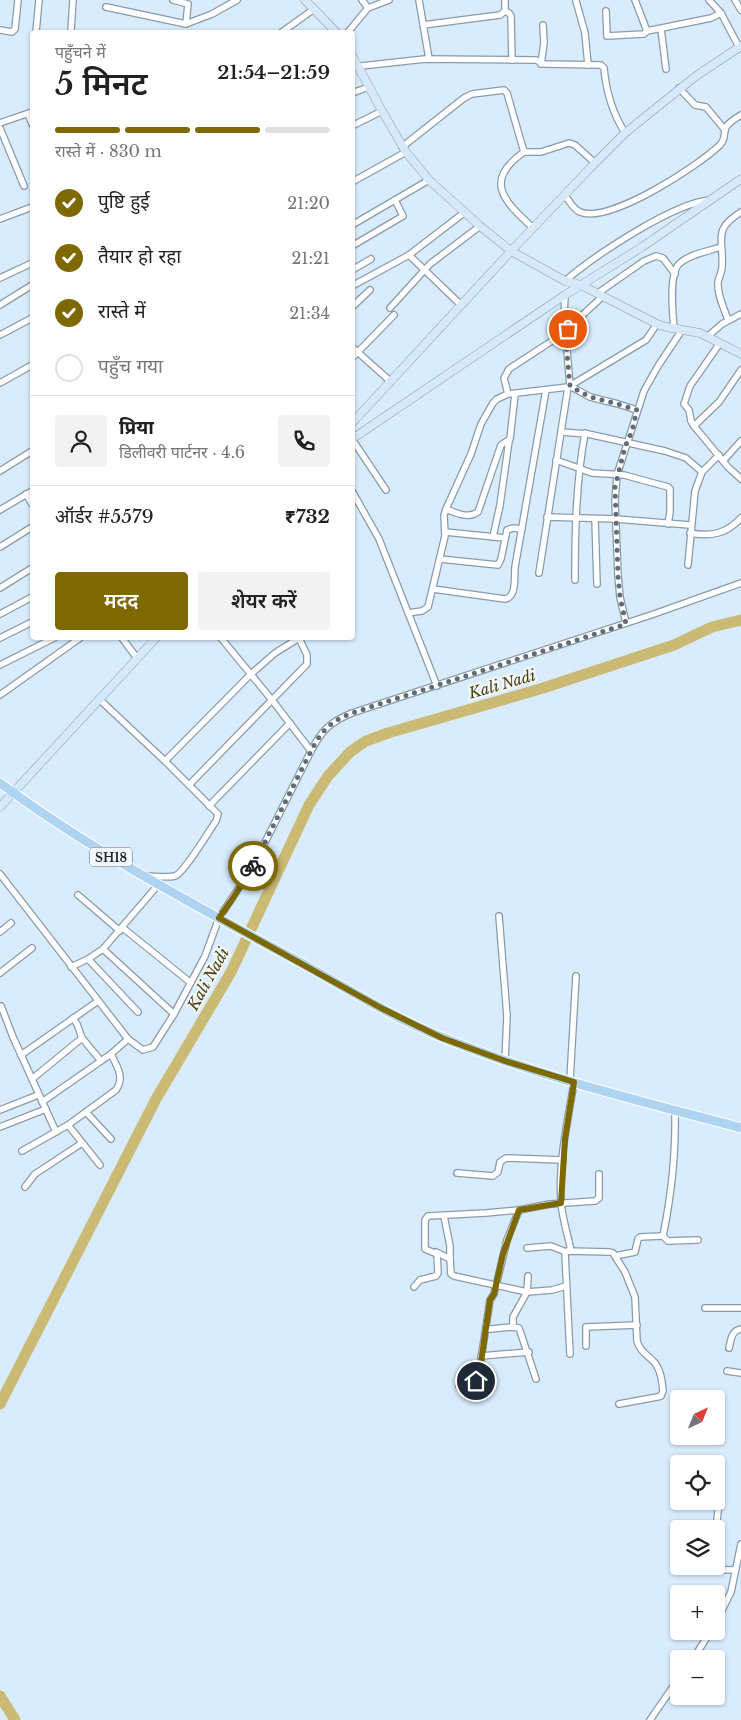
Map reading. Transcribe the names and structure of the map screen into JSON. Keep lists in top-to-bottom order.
{
  "streets": {
    "main road": ["SH18"]
  },
  "water": ["Kali Nadi"],
  "north": "top right",
  "page": {
    "heading": ["5 मिनट", "पहुँचने में", "21:54–21:59"],
    "panel": [
      "प्रिया",
      "डिलीवरी पार्टनर · 4.6",
      "ऑर्डर #5579",
      "₹732"
    ],
    "bar": "रास्ते में · 830 m",
    "list": [
      ["पुष्टि हुई", "21:20"],
      ["तैयार हो रहा", "21:21"],
      ["रास्ते में", "21:34"],
      "पहुँच गया"
    ],
    "buttons": ["मदद", "शेयर करें"],
    "map_buttons": ["+", "−"]
  }
}
